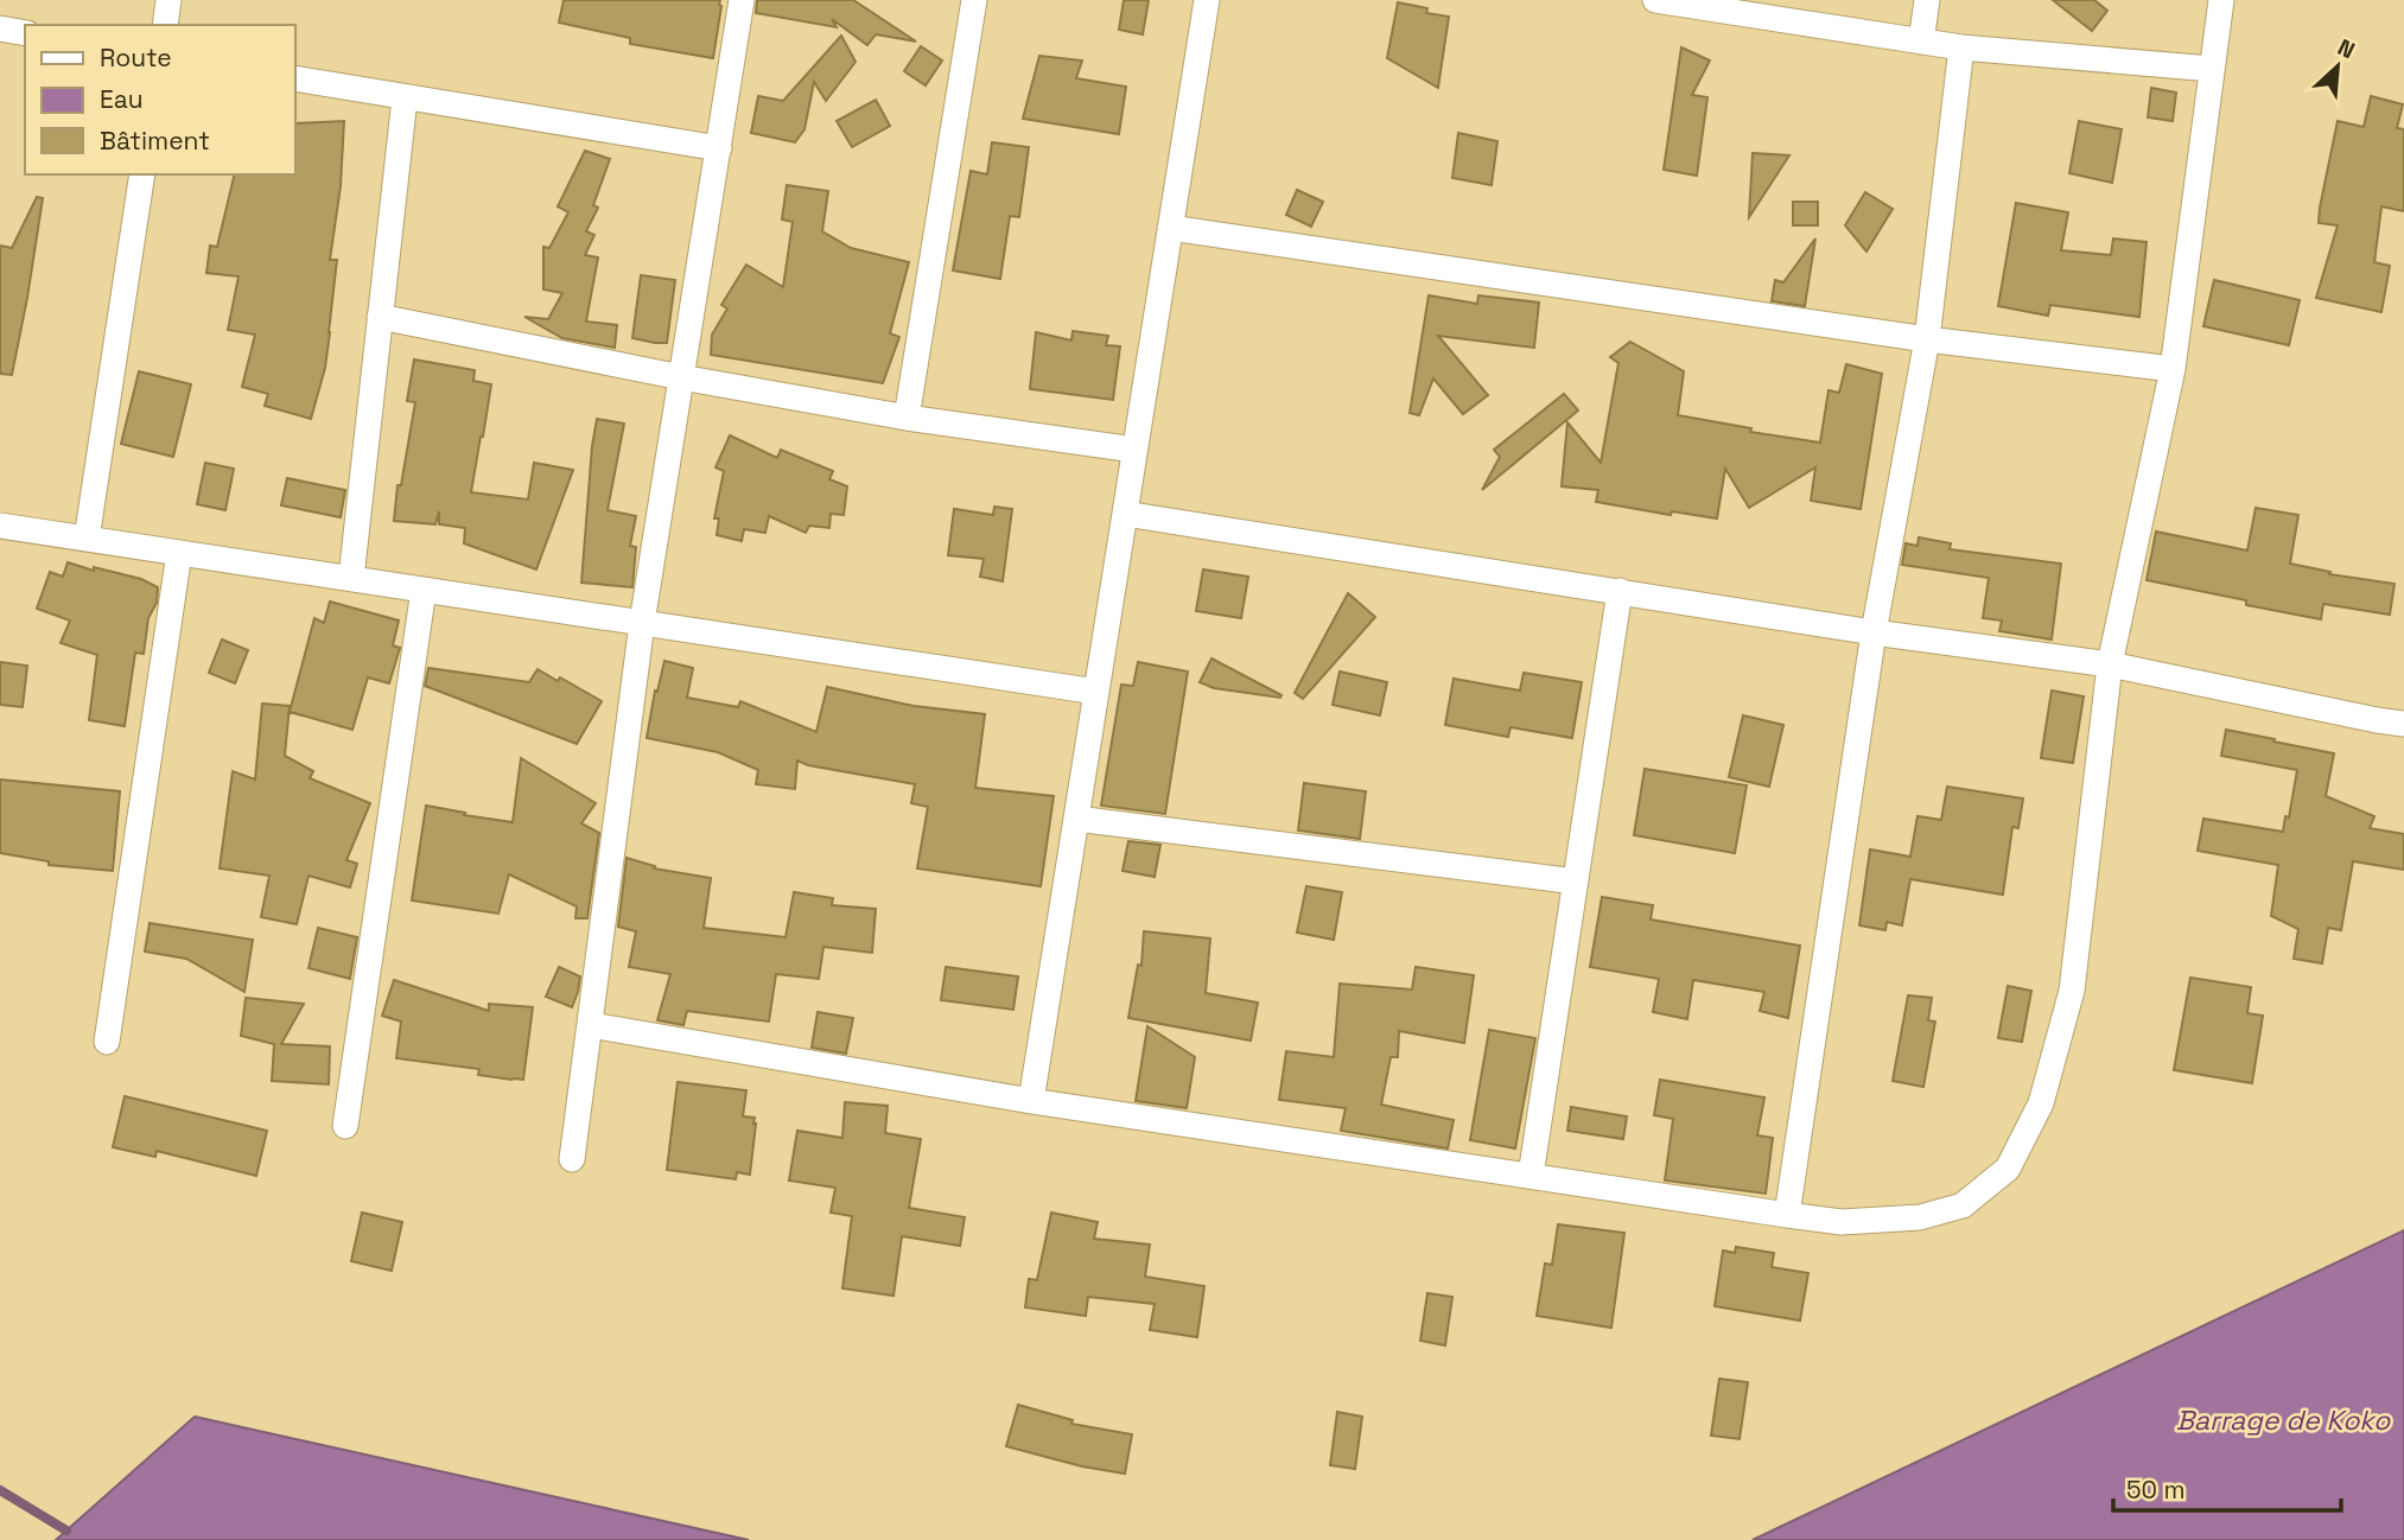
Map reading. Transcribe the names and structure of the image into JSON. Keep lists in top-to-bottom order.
{
  "water": ["Barrage de Koko"],
  "legend": ["Route", "Eau", "Bâtiment"],
  "scale_bar": "50 m",
  "north": "top right"
}
